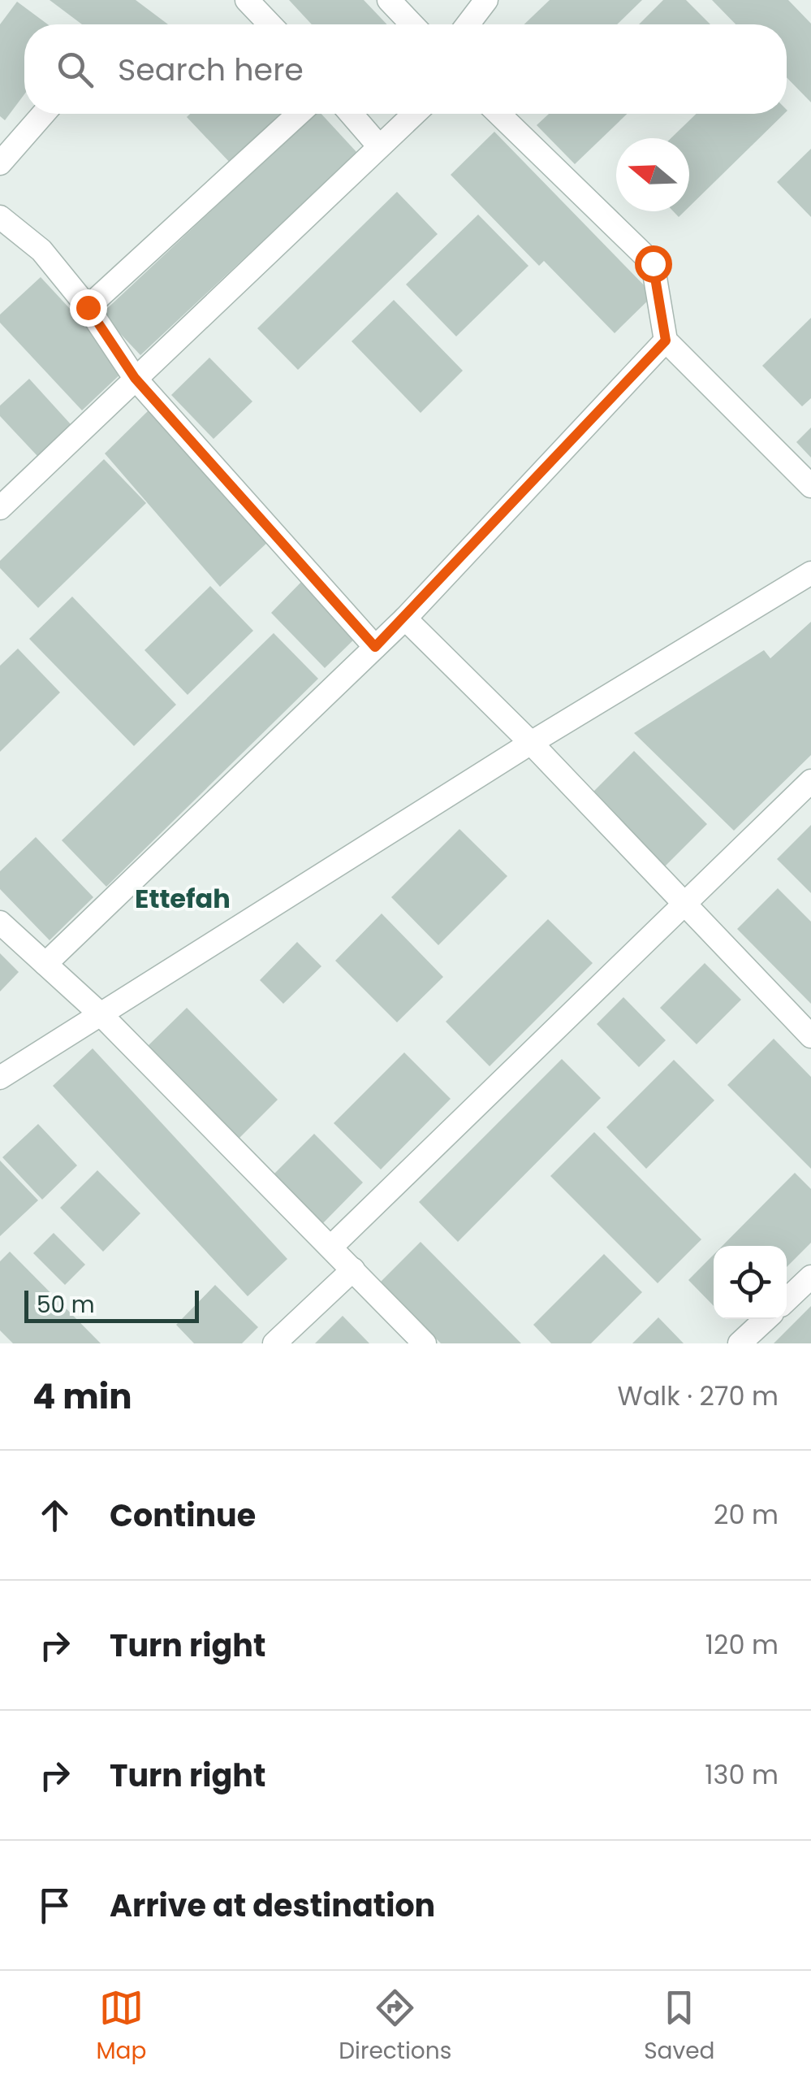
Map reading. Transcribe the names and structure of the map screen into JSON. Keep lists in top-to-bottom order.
{
  "districts": ["Ettefah"],
  "scale_bar": "50 m",
  "north": "left",
  "page": {
    "search": "Search here",
    "scale": "50 m",
    "heading": ["4 min", "Walk · 270 m"],
    "list": [
      ["Continue", "20 m"],
      ["Turn right", "120 m"],
      ["Turn right", "130 m"],
      "Arrive at destination"
    ],
    "nav": ["Map", "Directions", "Saved"]
  }
}
